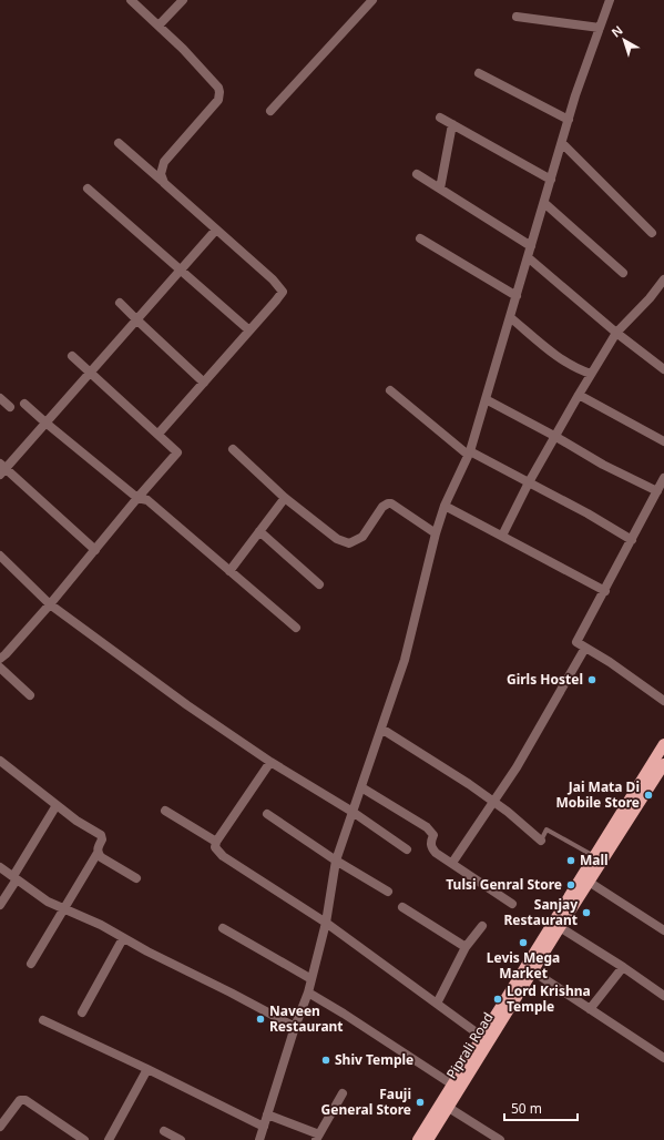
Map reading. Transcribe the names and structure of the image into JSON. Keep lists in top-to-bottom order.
{
  "streets": {
    "main road": ["Piprali Road"]
  },
  "places": [
    "Girls Hostel",
    "Jai Mata Di Mobile Store",
    "Mall",
    "Tulsi Genral Store",
    "Sanjay Restaurant",
    "Levis Mega Market",
    "Lord Krishna Temple",
    "Naveen Restaurant",
    "Shiv Temple",
    "Fauji General Store"
  ],
  "scale_bar": "50 m",
  "north": "top left"
}
